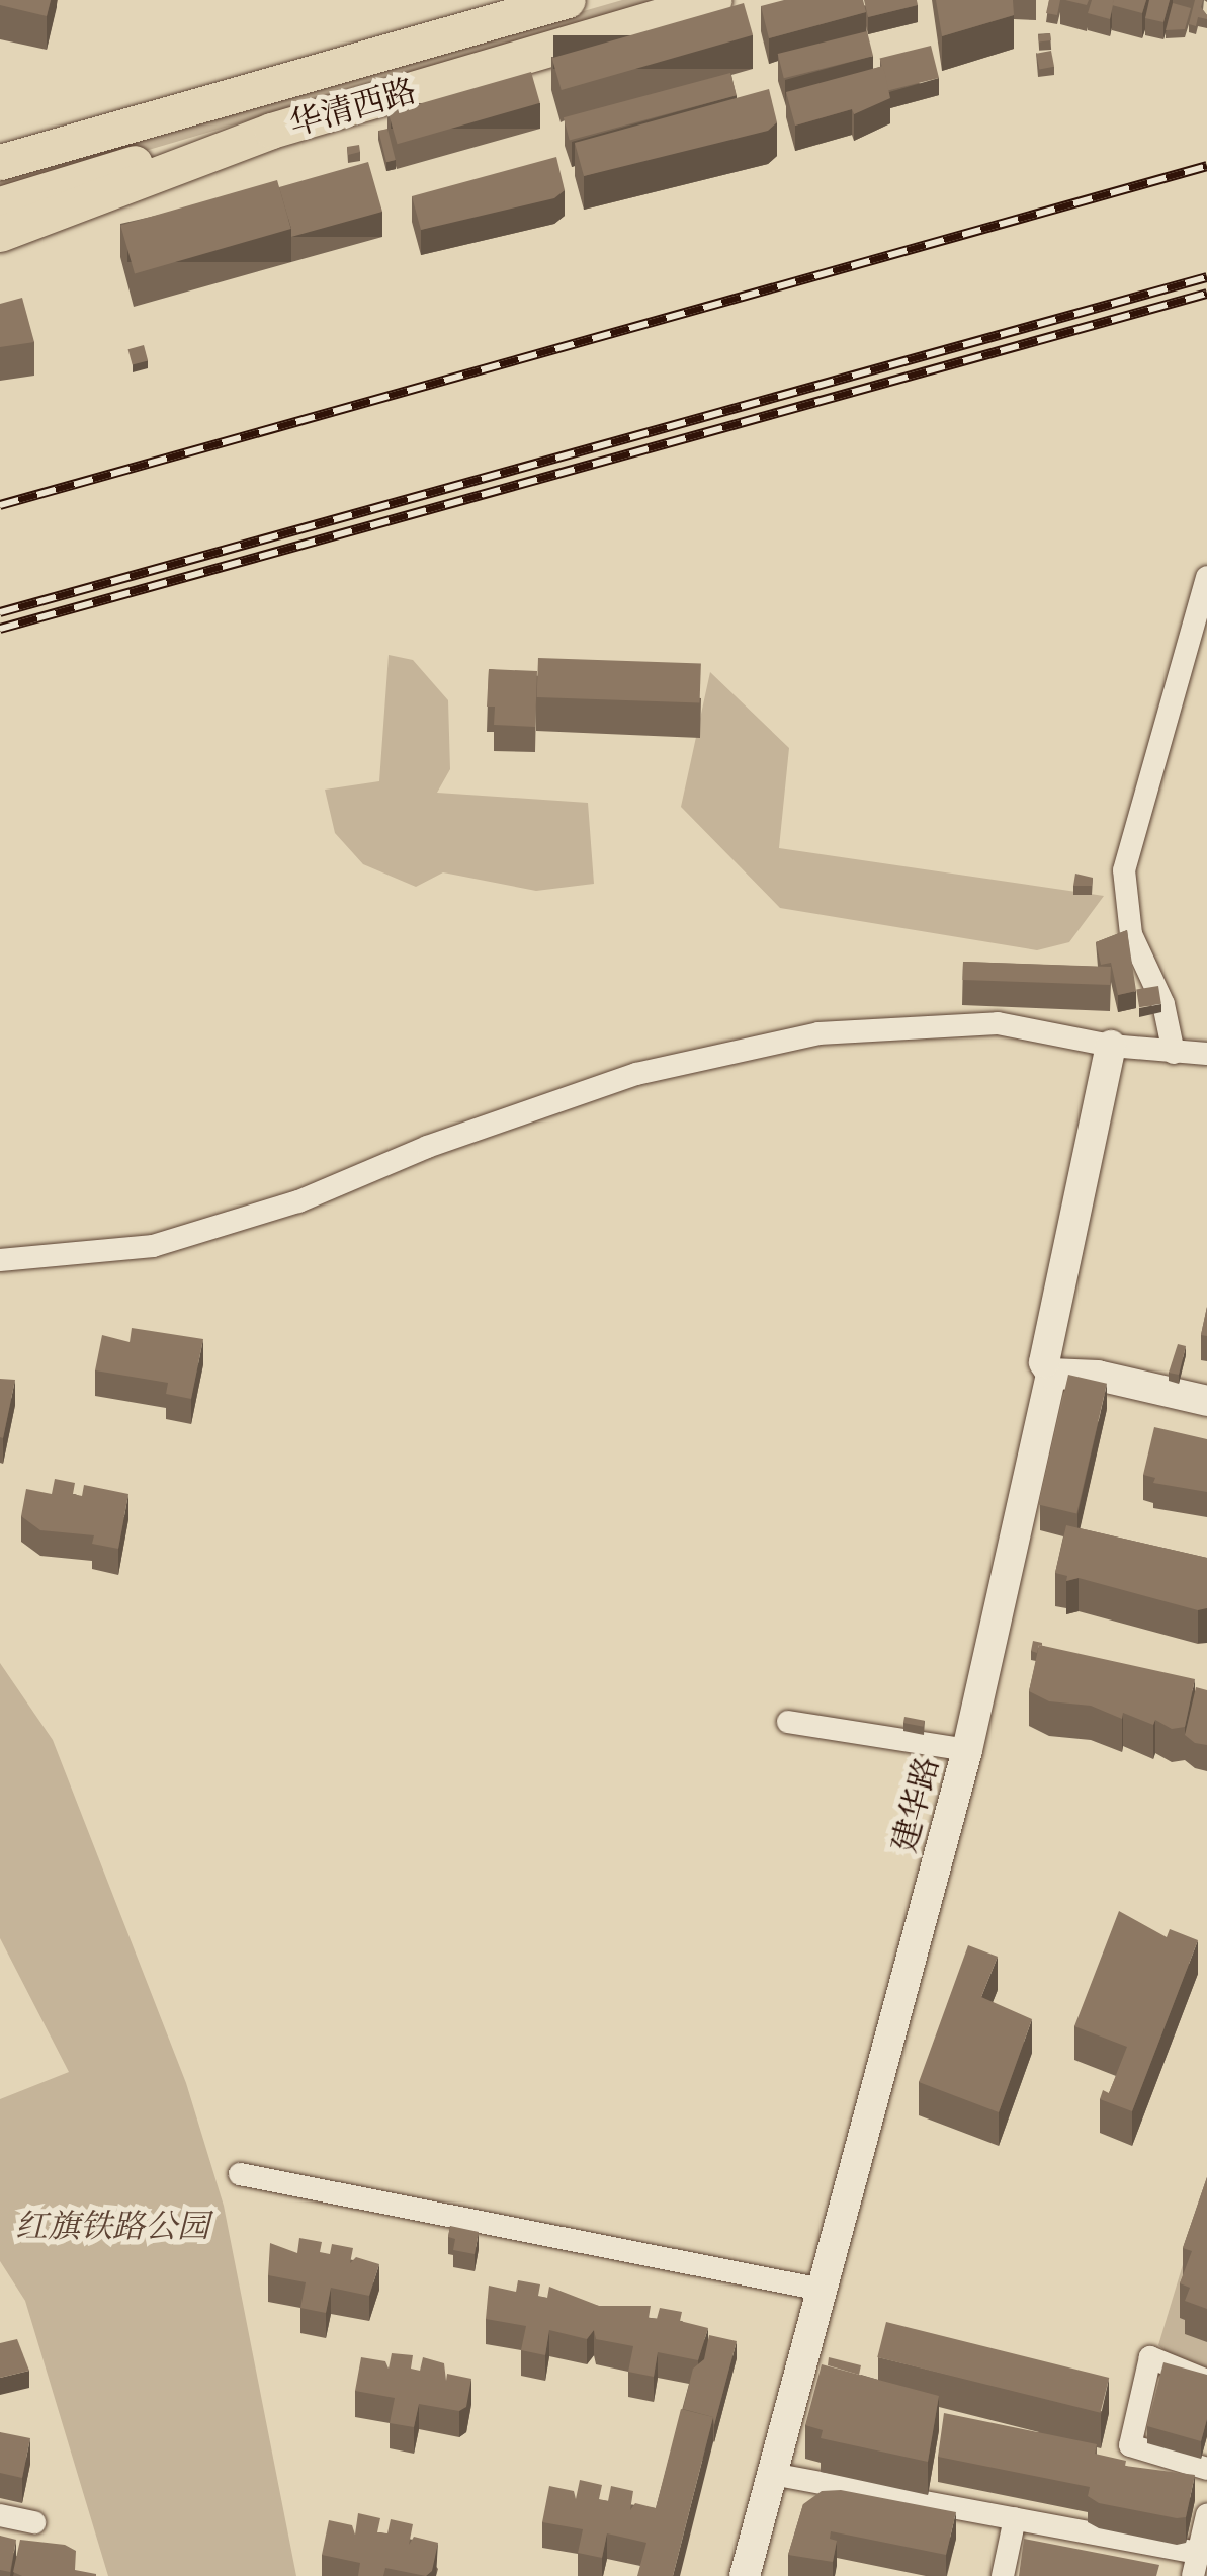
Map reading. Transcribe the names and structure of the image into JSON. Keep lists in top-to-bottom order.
{
  "streets": {
    "main road": ["华清西路"],
    "street": ["建华路"]
  },
  "parks": ["红旗铁路公园"]
}
